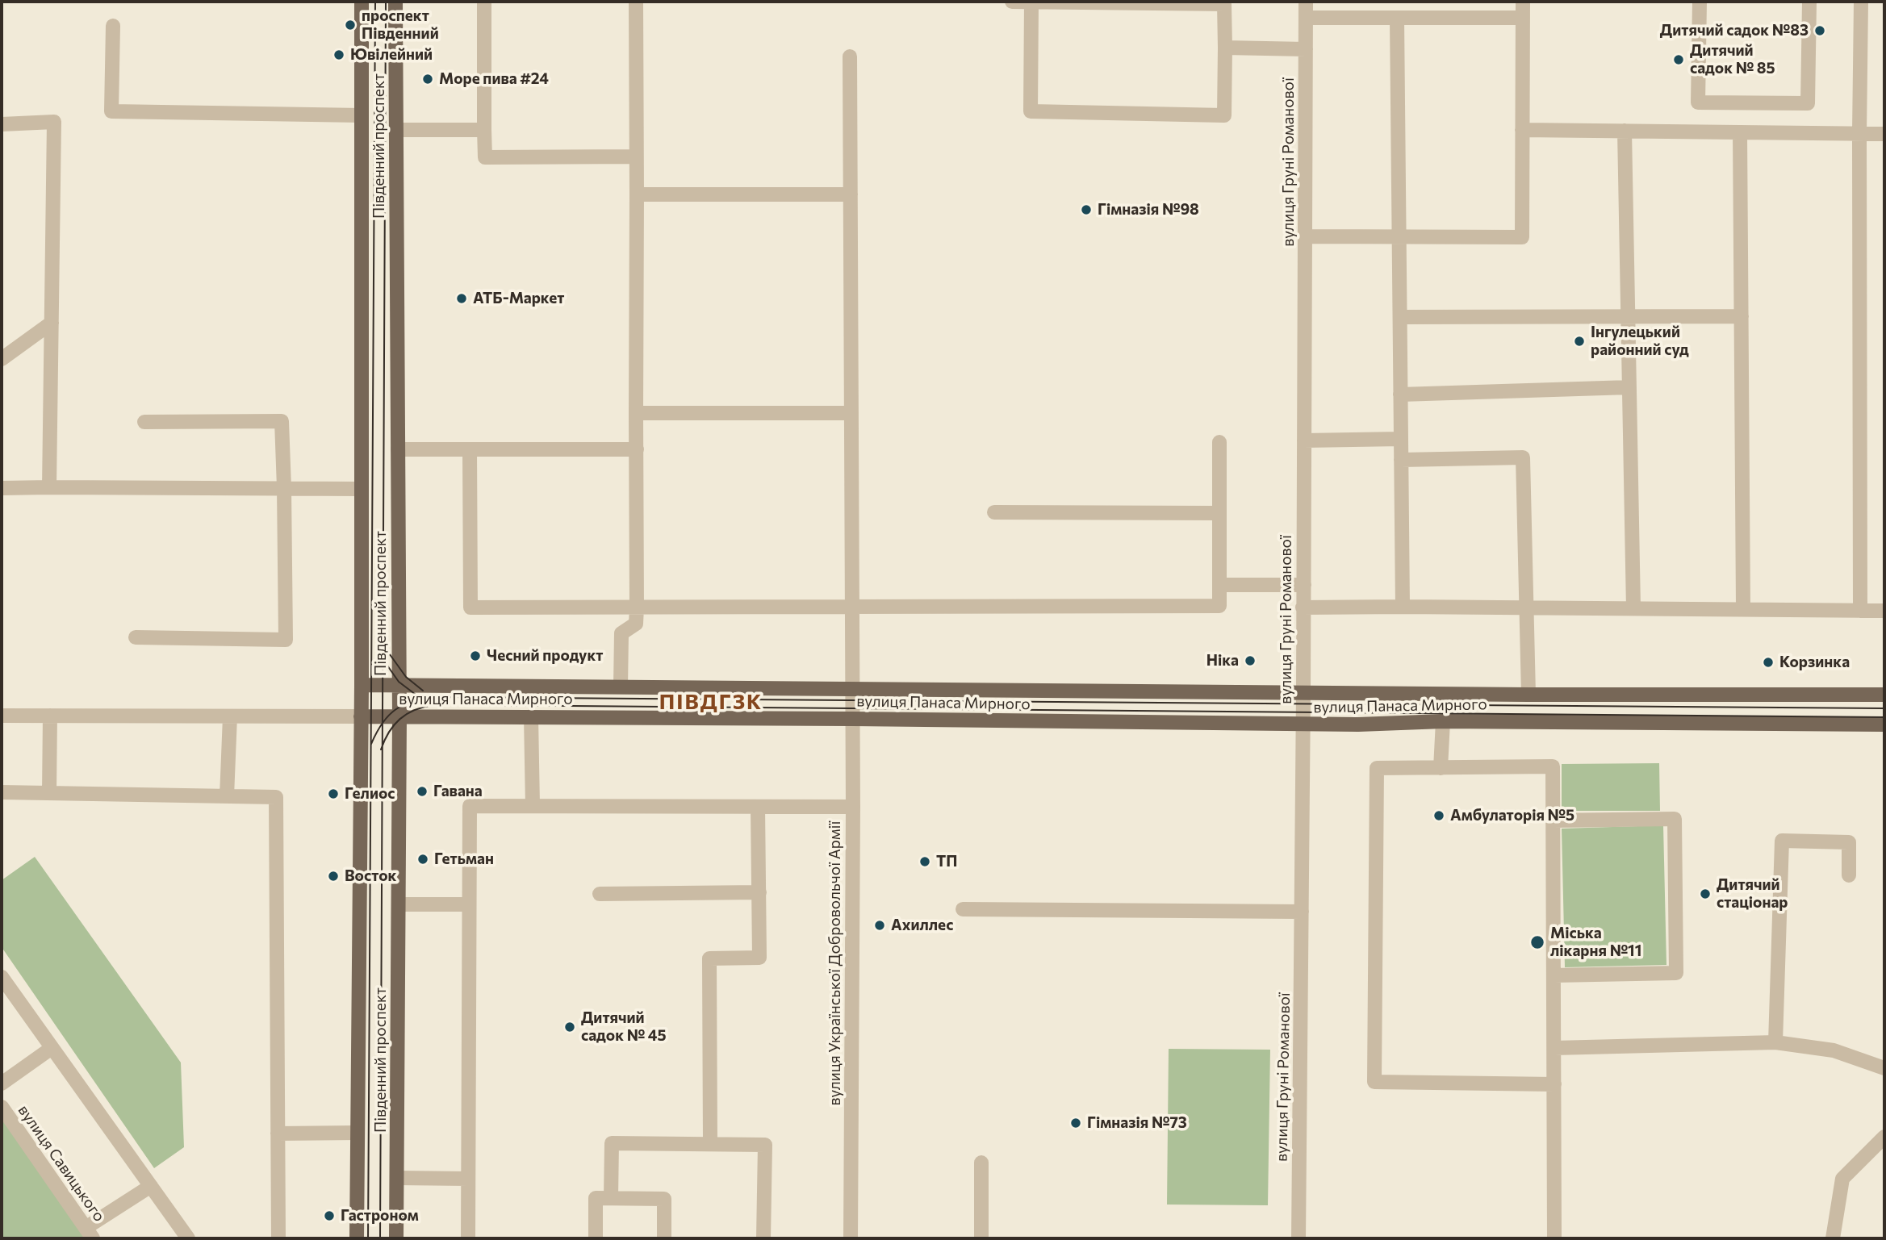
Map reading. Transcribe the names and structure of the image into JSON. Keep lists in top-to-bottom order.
{
  "streets": {
    "main road": ["Південний проспект", "вулиця Панаса Мирного"],
    "street": ["вулиця Груні Романової", "вулиця Української Добровольчої Армії", "вулиця Савицького"]
  },
  "crossings": [
    ["Південний проспект", "вулиця Панаса Мирного"],
    ["вулиця Груні Романової", "вулиця Панаса Мирного"],
    ["вулиця Панаса Мирного", "вулиця Української Добровольчої Армії"]
  ],
  "districts": ["ПІВДГЗК"],
  "places": [
    "проспект Південний",
    "Дитячий садок №83",
    "Ювілейний",
    "Дитячий садок № 85",
    "Море пива #24",
    "Гімназія №98",
    "АТБ-Маркет",
    "Інгулецький районний суд",
    "Чесний продукт",
    "Ніка",
    "Корзинка",
    "Гавана",
    "Гелиос",
    "Амбулаторія №5",
    "Гетьман",
    "ТП",
    "Восток",
    "Дитячий стаціонар",
    "Ахиллес",
    "Міська лікарня №11",
    "Дитячий садок № 45",
    "Гімназія №73",
    "Гастроном"
  ]
}
